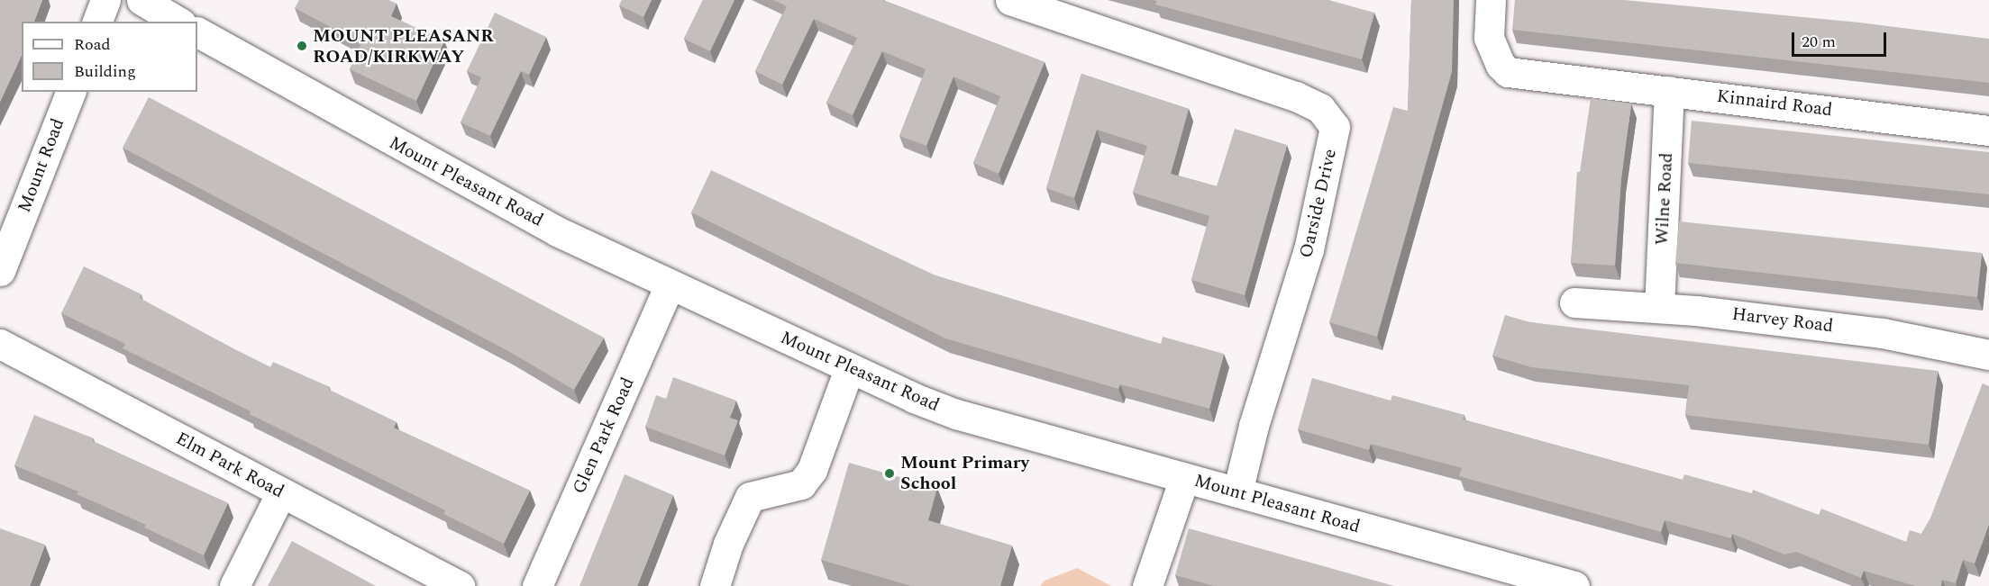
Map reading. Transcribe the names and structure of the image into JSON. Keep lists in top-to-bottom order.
{
  "streets": {
    "street": [
      "Kinnaird Road",
      "Mount Road",
      "Mount Pleasant Road",
      "Wilne Road",
      "Oarside Drive",
      "Harvey Road",
      "Glen Park Road",
      "Elm Park Road"
    ]
  },
  "crossings": [
    ["Kinnaird Road", "Wilne Road"],
    ["Mount Pleasant Road", "Oarside Drive"],
    ["Mount Pleasant Road", "Glen Park Road"],
    ["Wilne Road", "Harvey Road"]
  ],
  "places": ["MOUNT PLEASANR ROAD/KIRKWAY", "Mount Primary School"],
  "legend": ["Road", "Building"],
  "scale_bar": "20 m"
}
